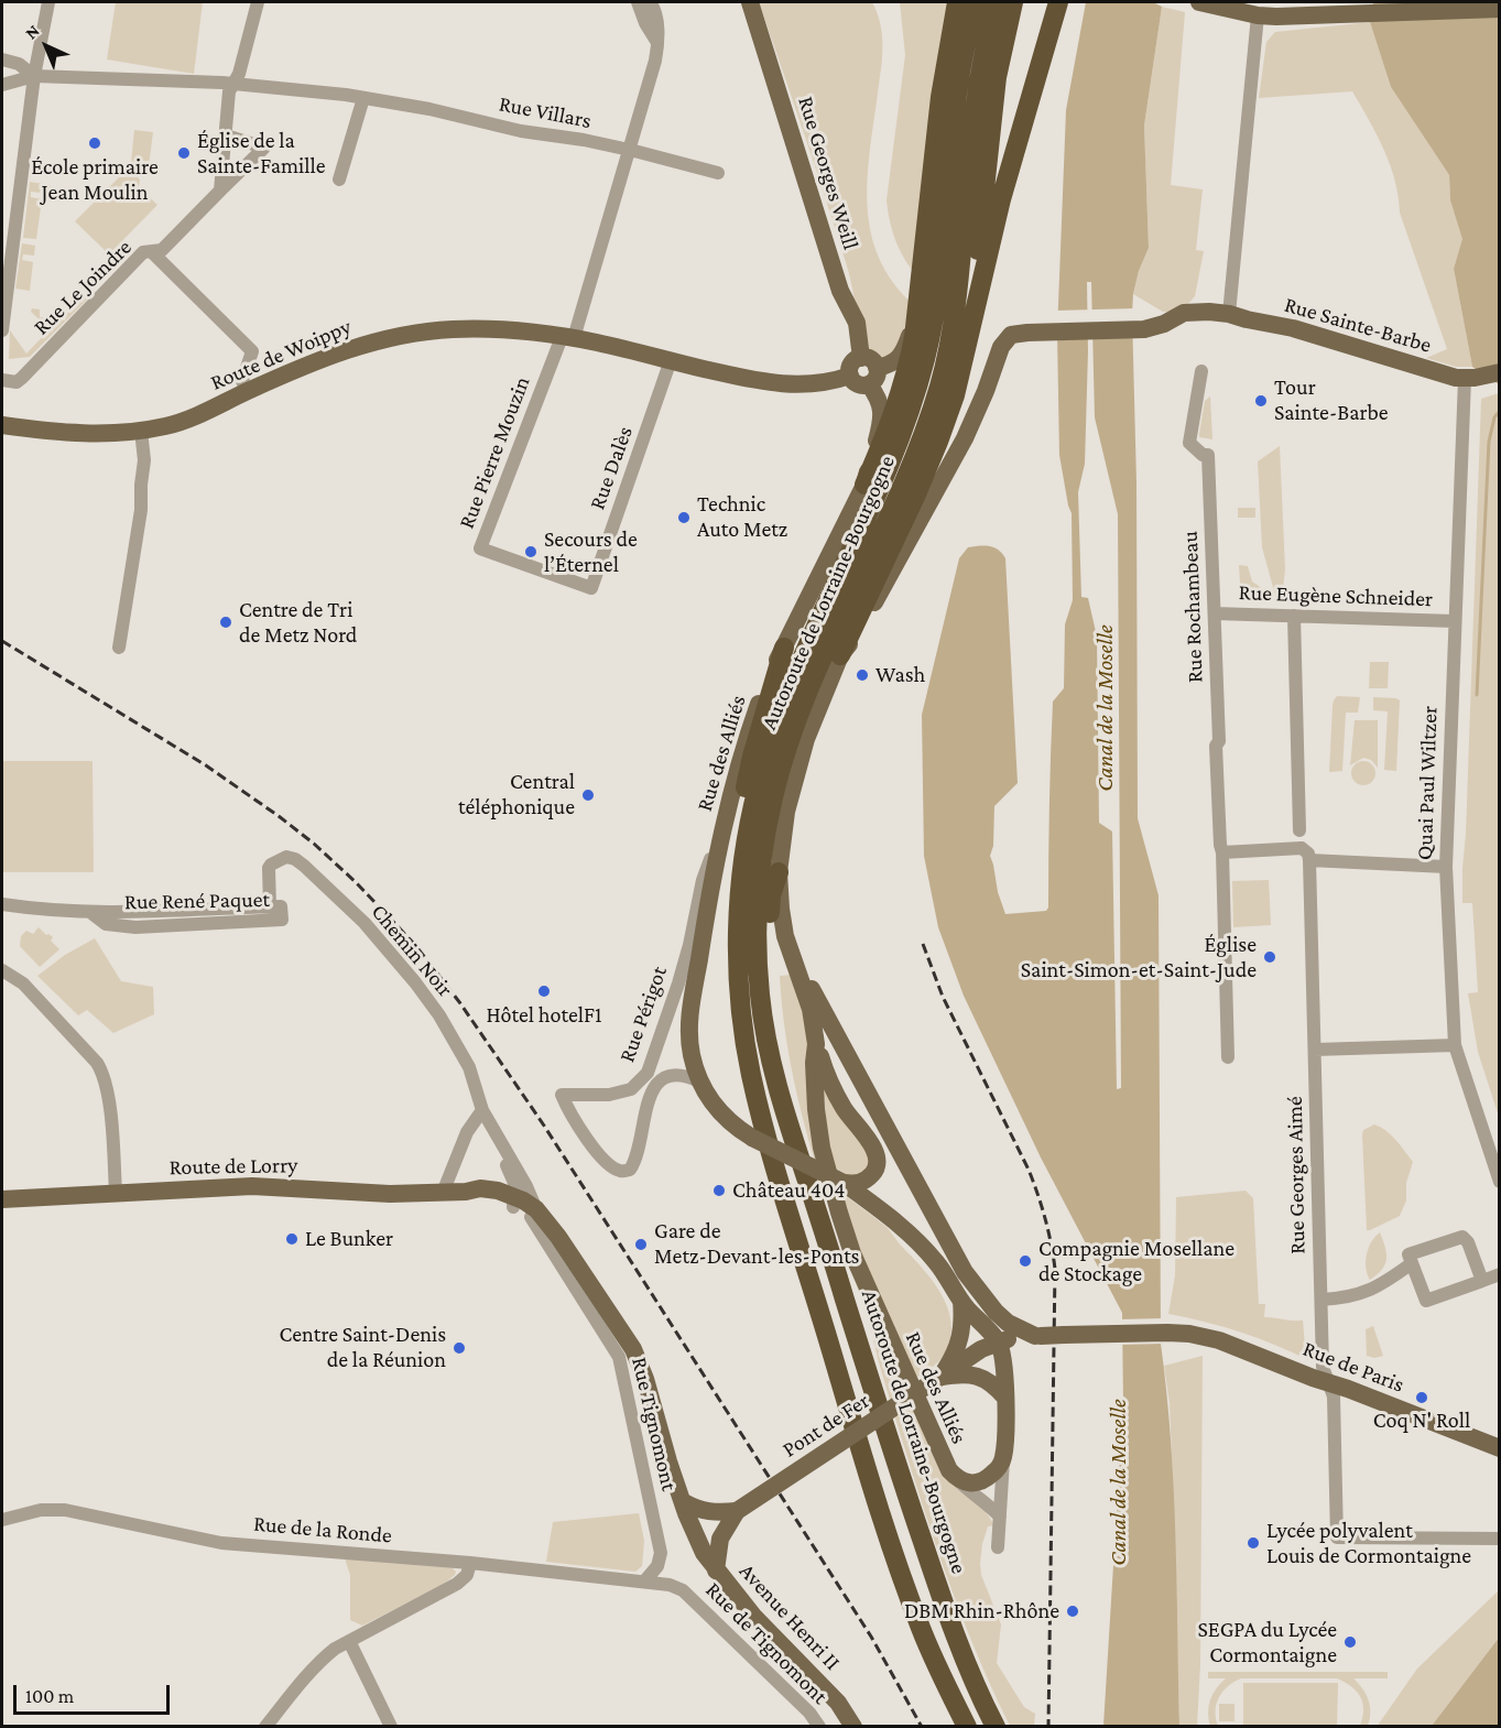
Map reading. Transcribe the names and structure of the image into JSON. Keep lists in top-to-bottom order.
{
  "streets": {
    "highway": ["Autoroute de Lorraine-Bourgogne"],
    "main road": [
      "Rue Georges Weill",
      "Rue Sainte-Barbe",
      "Route de Woippy",
      "Rue des Alliés",
      "Route de Lorry",
      "Rue de Paris",
      "Pont de Fer",
      "Avenue Henri II"
    ],
    "street": [
      "Rue Villars",
      "Rue Le Joindre",
      "Rue Pierre Mouzin",
      "Rue Dalès",
      "Rue Eugène Schneider",
      "Rue Rochambeau",
      "Quai Paul Wiltzer",
      "Rue René Paquet",
      "Chemin Noir",
      "Rue Périgot",
      "Rue Georges Aimé",
      "Rue Tignomont",
      "Rue de la Ronde",
      "Rue de Tignomont"
    ]
  },
  "crossings": [
    ["Rue Georges Weill", "Route de Woippy"],
    ["Rue Georges Weill", "Rue des Alliés"],
    ["Rue Sainte-Barbe", "Rue des Alliés"],
    ["Rue Sainte-Barbe", "Quai Paul Wiltzer"],
    ["Route de Woippy", "Rue Pierre Mouzin"],
    ["Route de Woippy", "Rue Dalès"],
    ["Route de Woippy", "Rue des Alliés"],
    ["Rue Pierre Mouzin", "Rue Dalès"],
    ["Rue Eugène Schneider", "Rue Rochambeau"],
    ["Rue Eugène Schneider", "Quai Paul Wiltzer"],
    ["Rue des Alliés", "Rue Périgot"],
    ["Rue des Alliés", "Rue de Paris"],
    ["Rue des Alliés", "Pont de Fer"],
    ["Rue René Paquet", "Chemin Noir"],
    ["Chemin Noir", "Route de Lorry"],
    ["Chemin Noir", "Rue Tignomont"],
    ["Route de Lorry", "Rue Tignomont"],
    ["Route de Lorry", "Pont de Fer"],
    ["Route de Lorry", "Avenue Henri II"],
    ["Rue Georges Aimé", "Rue de Paris"],
    ["Rue Tignomont", "Rue de la Ronde"],
    ["Rue Tignomont", "Rue de Tignomont"],
    ["Pont de Fer", "Avenue Henri II"],
    ["Rue de la Ronde", "Rue de Tignomont"]
  ],
  "water": ["Canal de la Moselle"],
  "places": [
    "École primaire Jean Moulin",
    "Église de la Sainte-Famille",
    "Tour Sainte-Barbe",
    "Technic Auto Metz",
    "Secours de l’Éternel",
    "Centre de Tri de Metz Nord",
    "Wash",
    "Central téléphonique",
    "Église Saint-Simon-et-Saint-Jude",
    "Hôtel hotelF1",
    "Château 404",
    "Le Bunker",
    "Gare de Metz-Devant-les-Ponts",
    "Compagnie Mosellane de Stockage",
    "Centre Saint-Denis de la Réunion",
    "Coq N' Roll",
    "Lycée polyvalent Louis de Cormontaigne",
    "DBM Rhin-Rhône",
    "SEGPA du Lycée Cormontaigne"
  ],
  "scale_bar": "100 m",
  "north": "top left"
}
